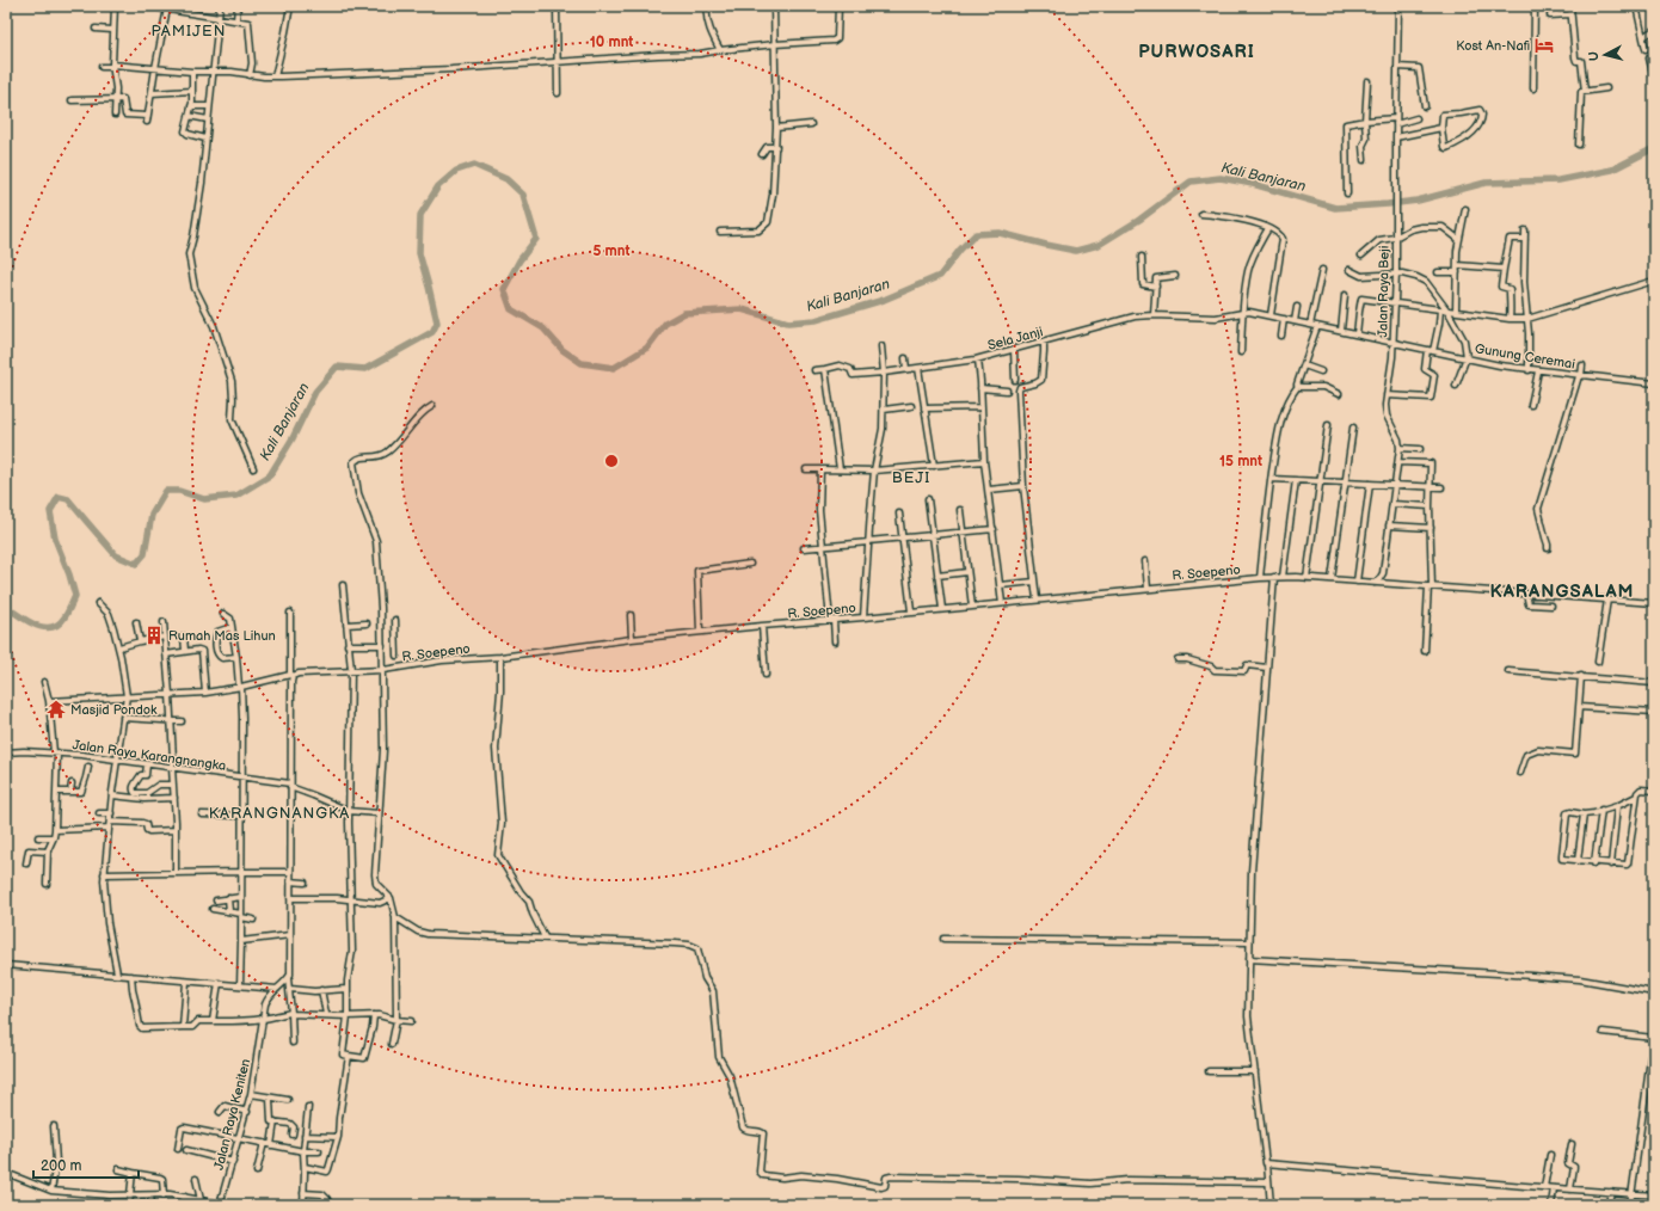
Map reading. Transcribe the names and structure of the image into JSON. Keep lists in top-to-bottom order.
{
  "streets": {
    "street": [
      "Jalan Raya Beji",
      "Sela Janji",
      "Gunung Ceremai",
      "R. Soepeno",
      "Jalan Raya Karangnangka",
      "Jalan Raya Keniten"
    ]
  },
  "crossings": [
    ["Jalan Raya Beji", "Sela Janji"],
    ["Jalan Raya Beji", "Gunung Ceremai"],
    ["Sela Janji", "Gunung Ceremai"]
  ],
  "districts": [
    "PAMIJEN",
    "PURWOSARI",
    "BEJI",
    "KARANGSALAM",
    "KARANGNANGKA"
  ],
  "water": ["Kali Banjaran"],
  "places": {
    "hotel": ["Kost An-Nafi"],
    "building": ["Rumah Mas Lihun"],
    "temple": ["Masjid Pondok"]
  },
  "scale_bar": "200 m",
  "north": "left",
  "rings": ["10 mnt", "5 mnt", "15 mnt"]
}
